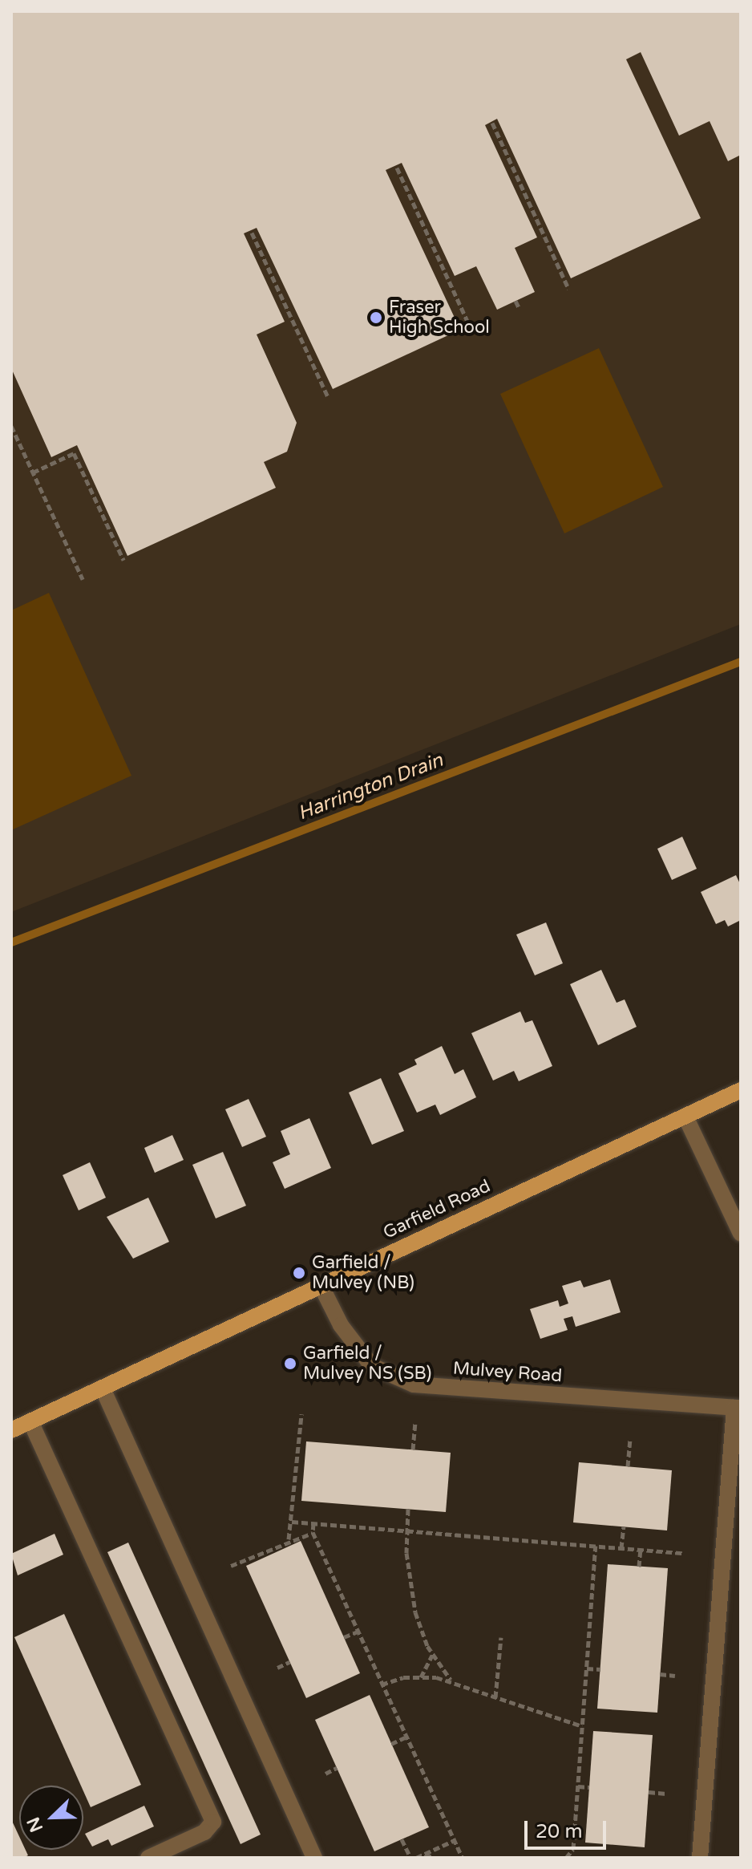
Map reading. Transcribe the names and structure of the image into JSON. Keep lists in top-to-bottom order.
{
  "streets": {
    "main road": ["Garfield Road"],
    "street": ["Mulvey Road"]
  },
  "crossings": [
    ["Garfield Road", "Mulvey Road"]
  ],
  "water": ["Harrington Drain"],
  "places": ["Fraser High School", "Garfield / Mulvey (NB)", "Garfield / Mulvey NS (SB)"],
  "scale_bar": "20 m",
  "north": "bottom left"
}
